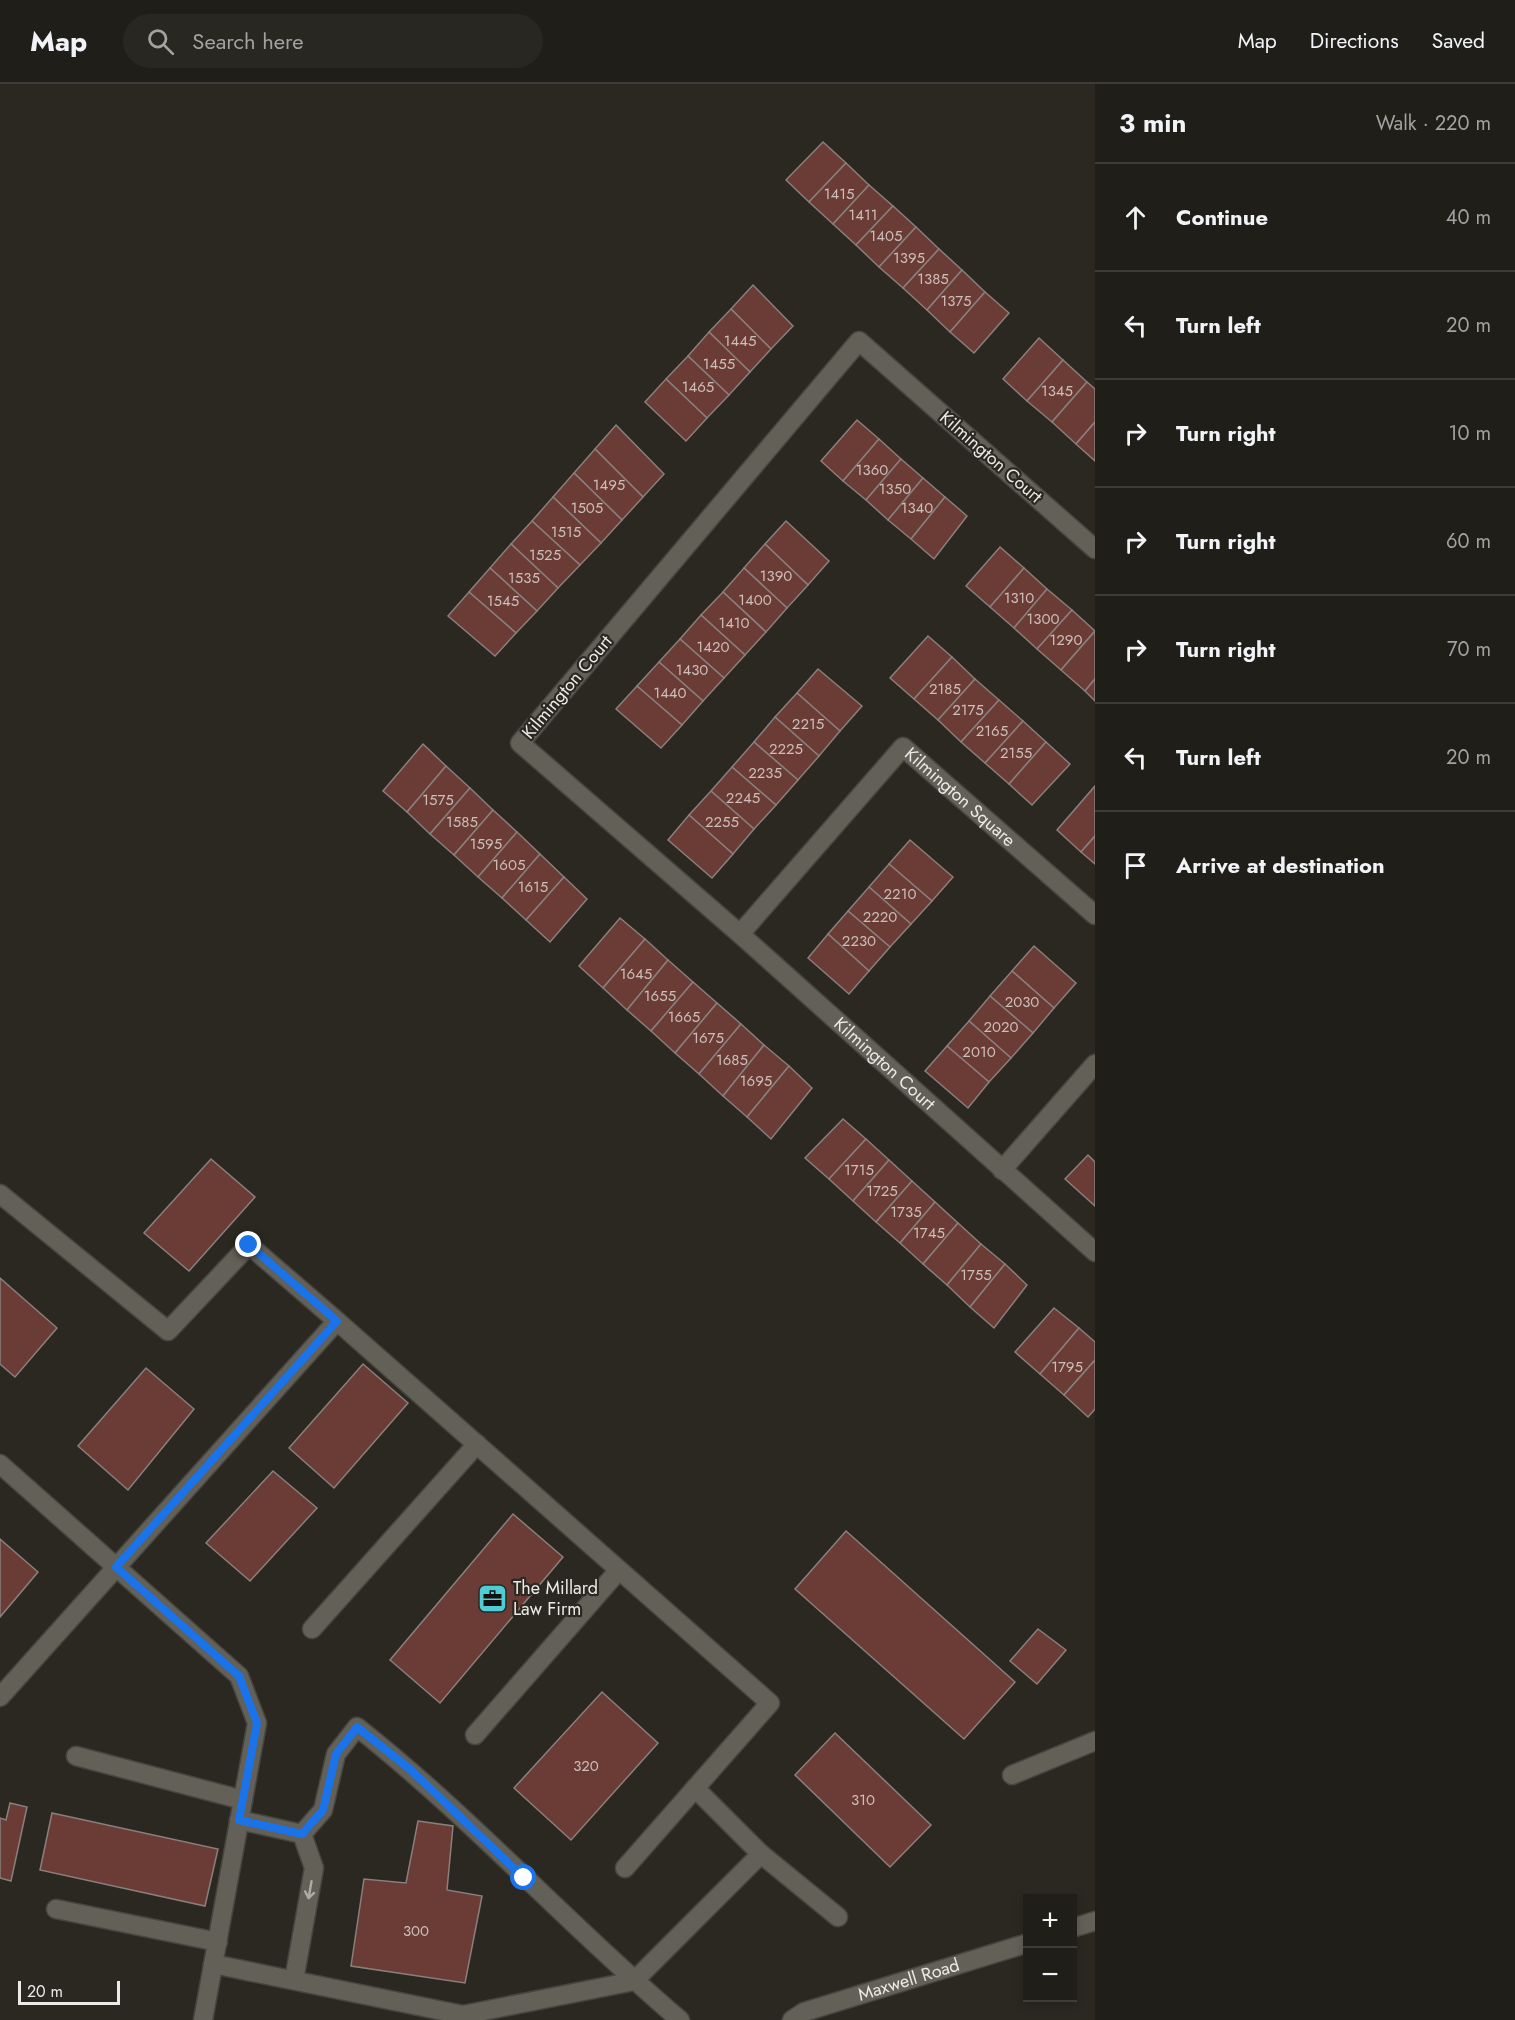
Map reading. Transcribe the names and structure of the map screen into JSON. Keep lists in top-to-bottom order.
{
  "streets": {
    "street": ["Kilmington Court", "Kilmington Square", "Maxwell Road"]
  },
  "crossings": [
    ["Kilmington Court", "Kilmington Square"]
  ],
  "places": {
    "office": ["The Millard Law Firm"]
  },
  "house_numbers": [
    "1415",
    "1411",
    "1405",
    "1395",
    "1385",
    "1375",
    "1445",
    "1455",
    "1465",
    "1345",
    "1360",
    "1495",
    "1350",
    "1505",
    "1340",
    "1515",
    "1525",
    "1390",
    "1535",
    "1310",
    "1400",
    "1545",
    "1300",
    "1410",
    "1290",
    "1420",
    "1430",
    "2185",
    "1440",
    "2175",
    "2215",
    "2165",
    "2225",
    "2155",
    "2235",
    "2245",
    "1575",
    "1585",
    "2255",
    "1595",
    "1605",
    "1615",
    "2210",
    "2220",
    "2230",
    "1645",
    "1655",
    "2030",
    "1665",
    "2020",
    "1675",
    "2010",
    "1685",
    "1695",
    "1715",
    "1725",
    "1735",
    "1745",
    "1755",
    "1795",
    "320",
    "310",
    "300"
  ],
  "scale_bar": "20 m",
  "page": {
    "header": "Map",
    "search": "Search here",
    "nav": ["Map", "Directions", "Saved"],
    "heading": ["3 min", "Walk · 220 m"],
    "list": [
      ["Continue", "40 m"],
      ["Turn left", "20 m"],
      ["Turn right", "10 m"],
      ["Turn right", "60 m"],
      ["Turn right", "70 m"],
      ["Turn left", "20 m"],
      "Arrive at destination"
    ],
    "map_buttons": ["+", "−"],
    "scale": "20 m"
  }
}
